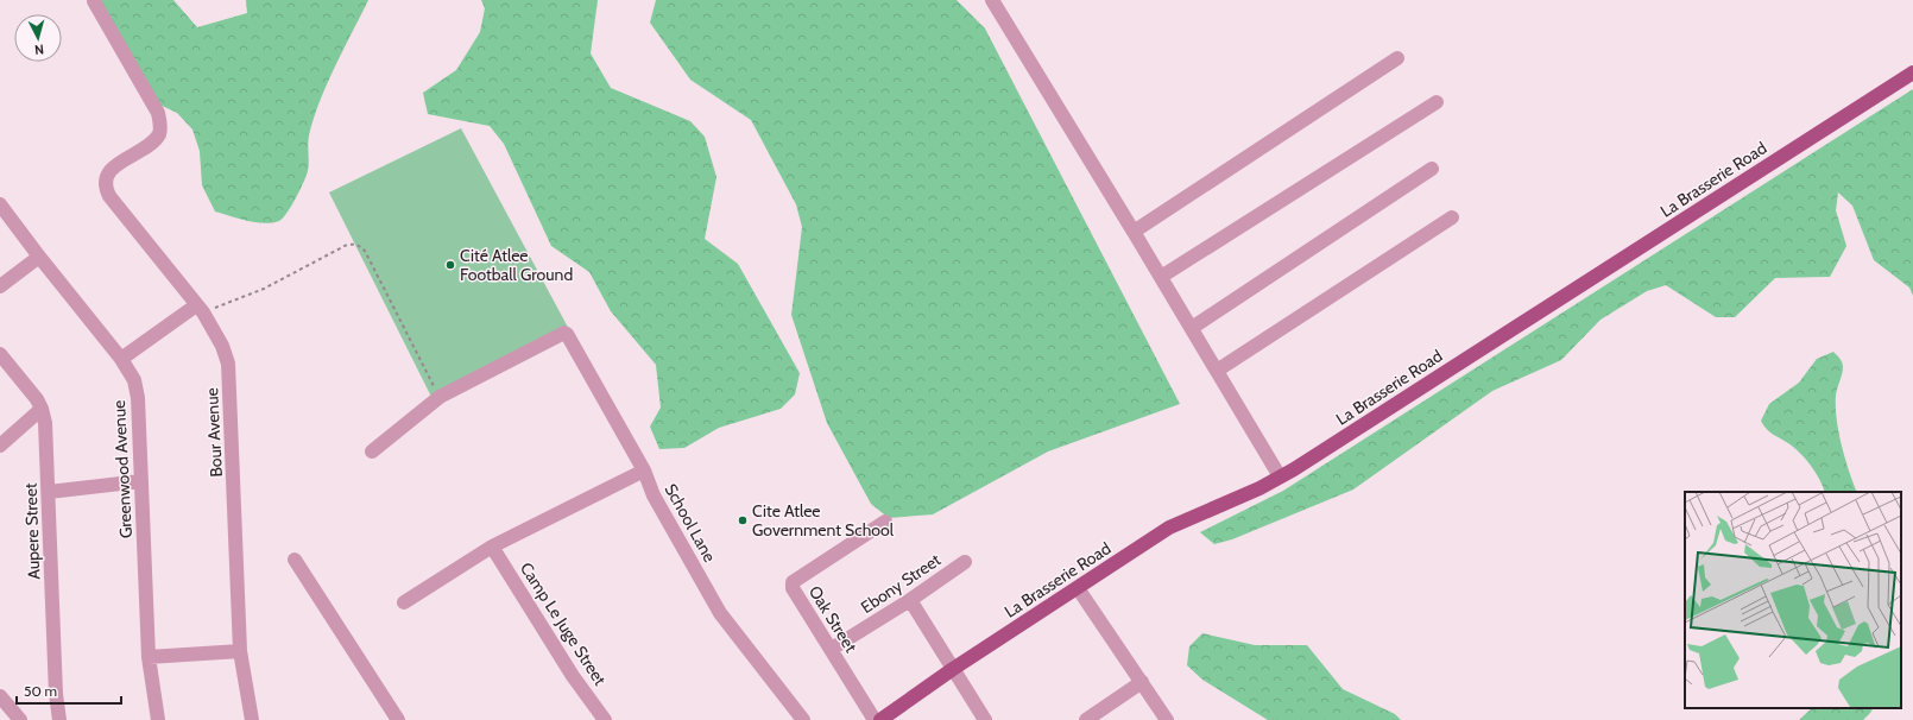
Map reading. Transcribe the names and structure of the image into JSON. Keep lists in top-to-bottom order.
{
  "streets": {
    "main road": ["La Brasserie Road"],
    "street": [
      "Bour Avenue",
      "Greenwood Avenue",
      "School Lane",
      "Aupere Street",
      "Ebony Street",
      "Oak Street",
      "Camp Le Juge Street"
    ]
  },
  "crossings": [
    ["Ebony Street", "Oak Street"]
  ],
  "places": ["Cité Atlee Football Ground", "Cite Atlee Government School"],
  "scale_bar": "50 m",
  "north": "bottom"
}
